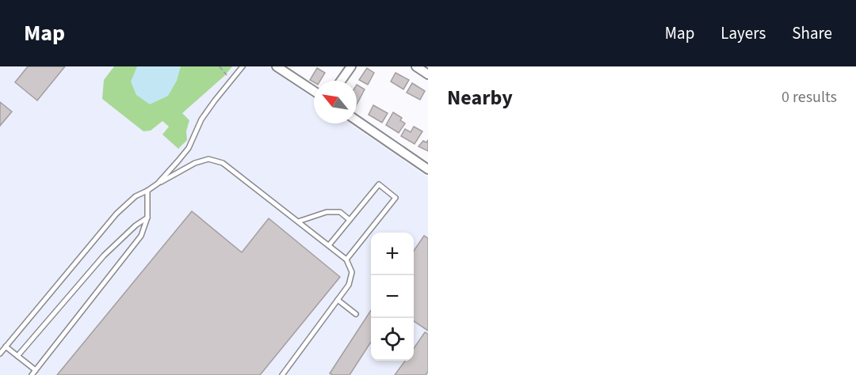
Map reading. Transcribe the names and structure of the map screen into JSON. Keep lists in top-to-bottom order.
{
  "north": "top left",
  "page": {
    "header": "Map",
    "nav": ["Map", "Layers", "Share"],
    "heading": ["Nearby", "0 results"],
    "map_buttons": ["+", "−"]
  }
}
